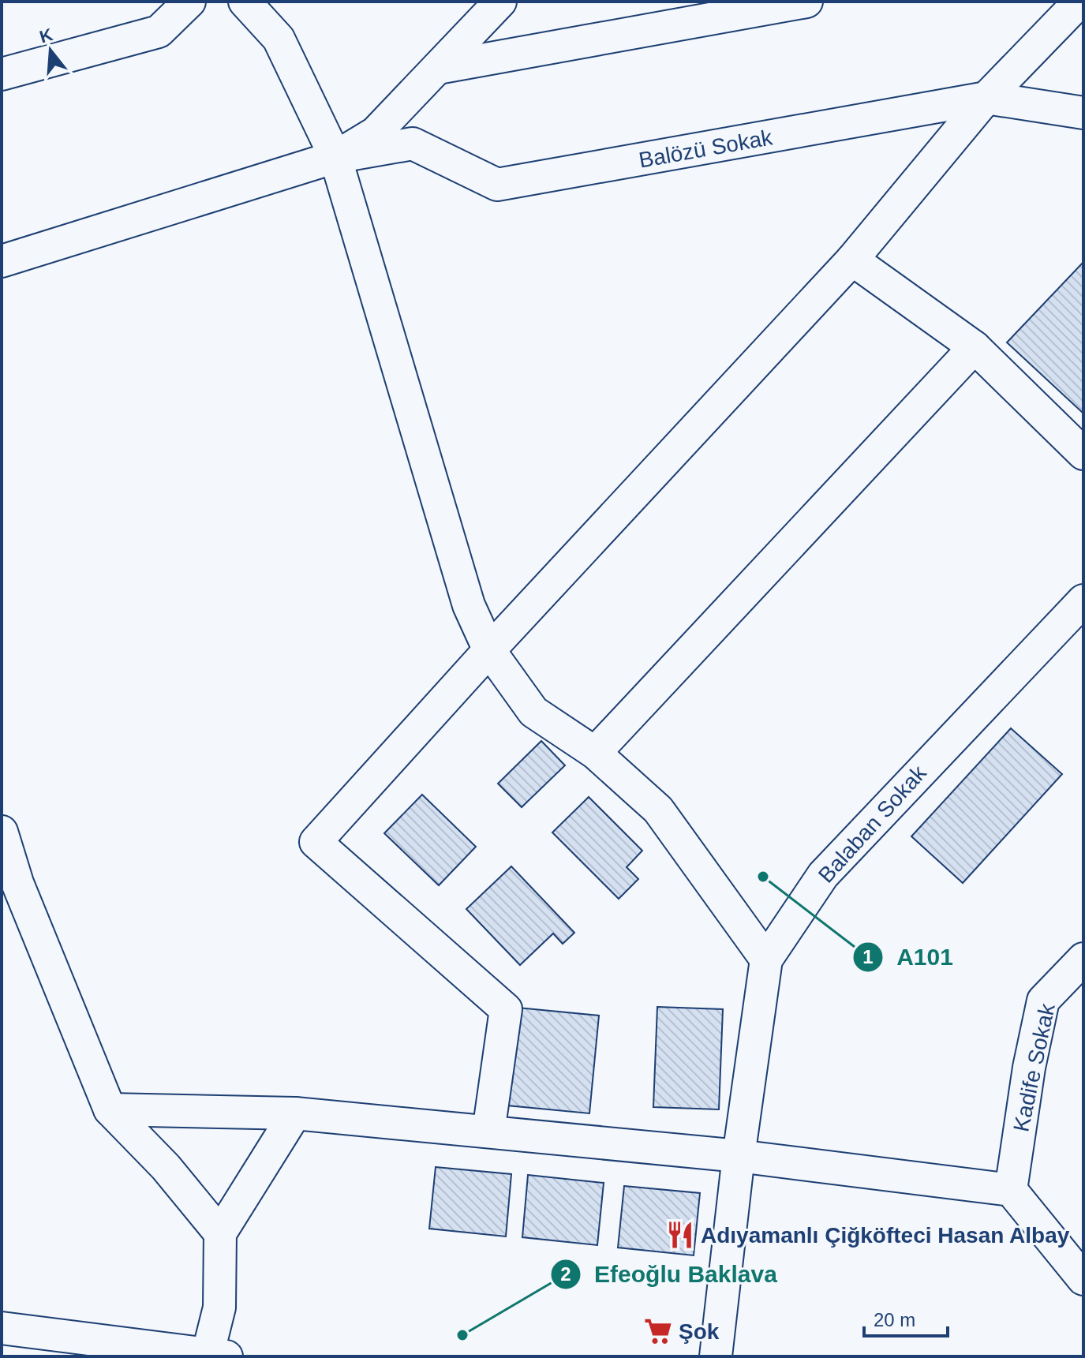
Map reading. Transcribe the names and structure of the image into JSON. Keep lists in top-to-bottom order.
{
  "streets": {
    "street": ["Balözü Sokak", "Balaban Sokak", "Kadife Sokak"]
  },
  "places": {
    "other": ["A101", "Efeoğlu Baklava"],
    "restaurant": ["Adıyamanlı Çiğköfteci Hasan Albay"],
    "supermarket": ["Şok"]
  },
  "scale_bar": "20 m",
  "north": "top"
}
